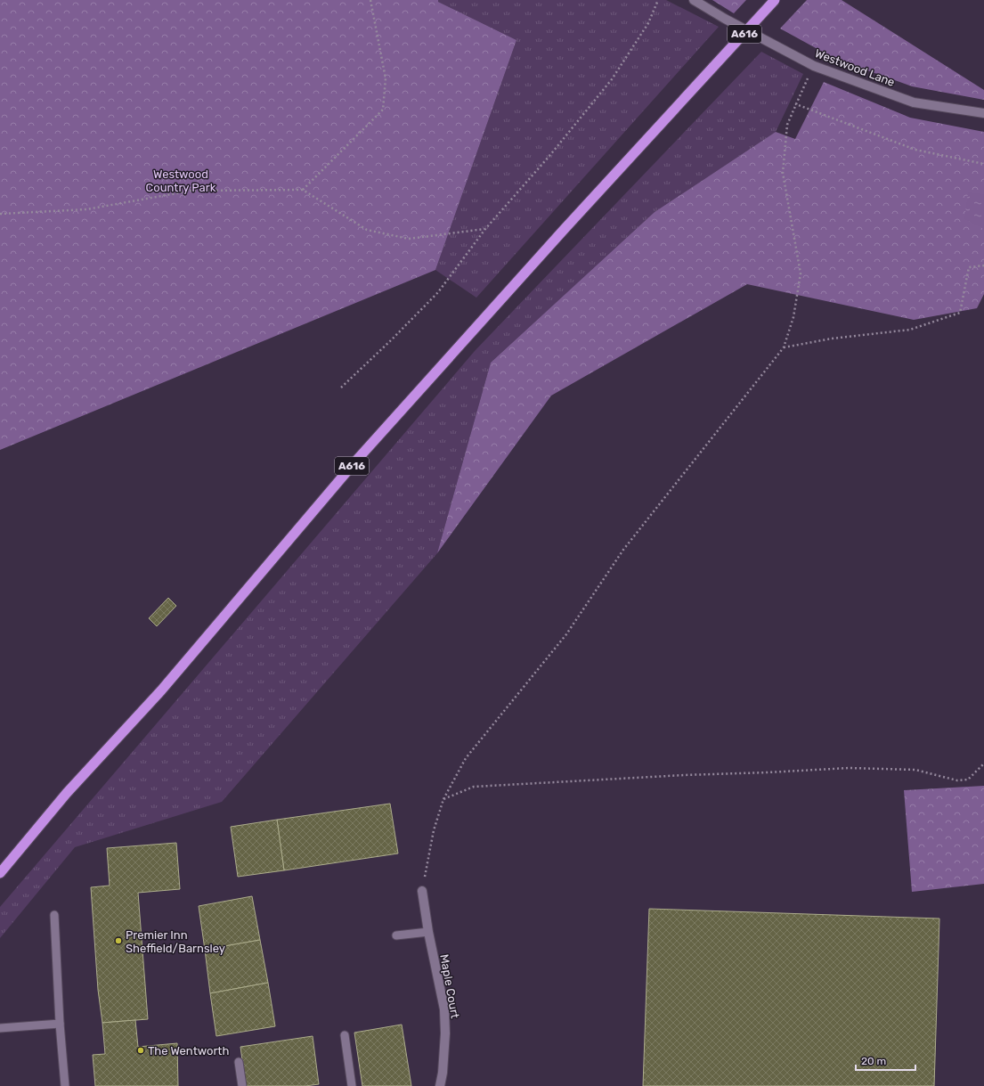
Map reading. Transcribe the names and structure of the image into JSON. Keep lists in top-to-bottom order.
{
  "streets": {
    "highway": ["A616"],
    "street": ["Westwood Lane", "Maple Court"]
  },
  "parks": ["Westwood Country Park"],
  "places": ["Premier Inn Sheffield/Barnsley", "The Wentworth"],
  "scale_bar": "20 m"
}
